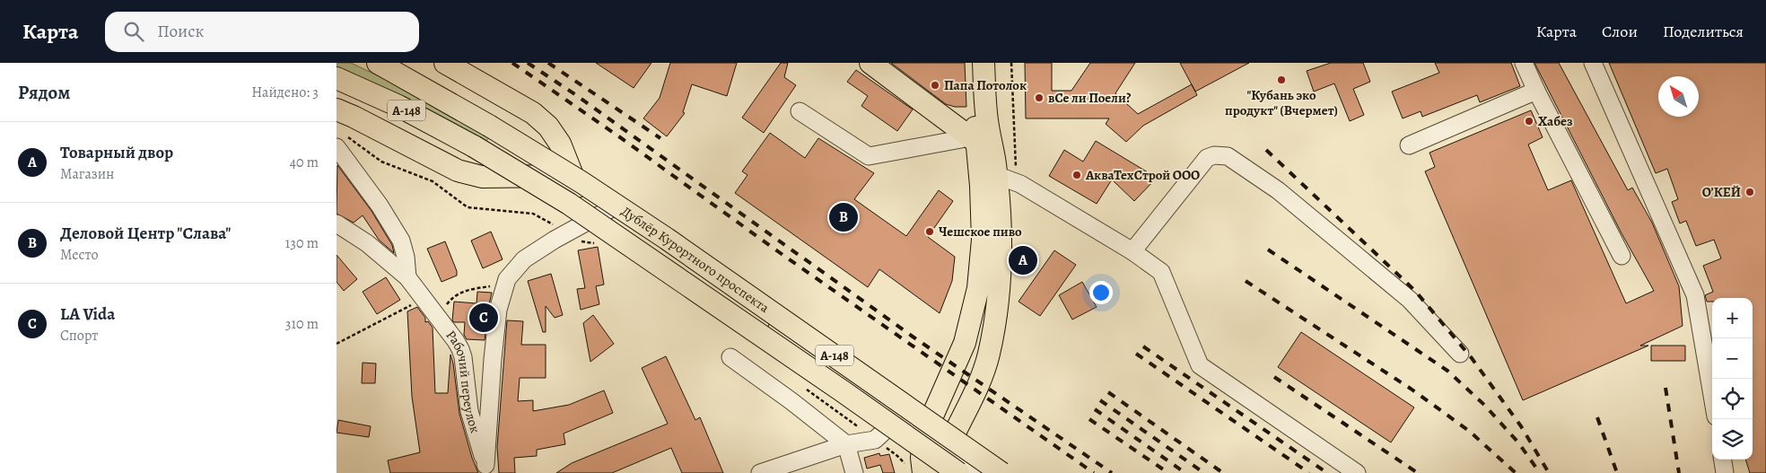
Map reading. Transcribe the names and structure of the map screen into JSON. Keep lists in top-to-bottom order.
{
  "streets": {
    "main road": ["А-148", "Дублёр Курортного проспекта"],
    "street": ["Рабочий переулок"]
  },
  "places": [
    "\"Кубань эко продукт\" (Вчермет)",
    "Папа Потолок",
    "вСе ли Поели?",
    "Хабез",
    "АкваТехСтрой ООО",
    "О’КЕЙ",
    "Чешское пиво"
  ],
  "north": "top left",
  "page": {
    "header": "Карта",
    "search": "Поиск",
    "nav": ["Карта", "Слои", "Поделиться"],
    "heading": ["Рядом", "Найдено: 3"],
    "list": [
      {
        "mark": "A",
        "name": "Товарный двор",
        "note": "Магазин",
        "value": "40 m"
      },
      {
        "mark": "B",
        "name": "Деловой Центр \"Слава\"",
        "note": "Место",
        "value": "130 m"
      },
      {
        "mark": "C",
        "name": "LA Vida",
        "note": "Спорт",
        "value": "310 m"
      }
    ],
    "pins": ["B", "A", "C"],
    "map_buttons": ["+", "−"]
  }
}
